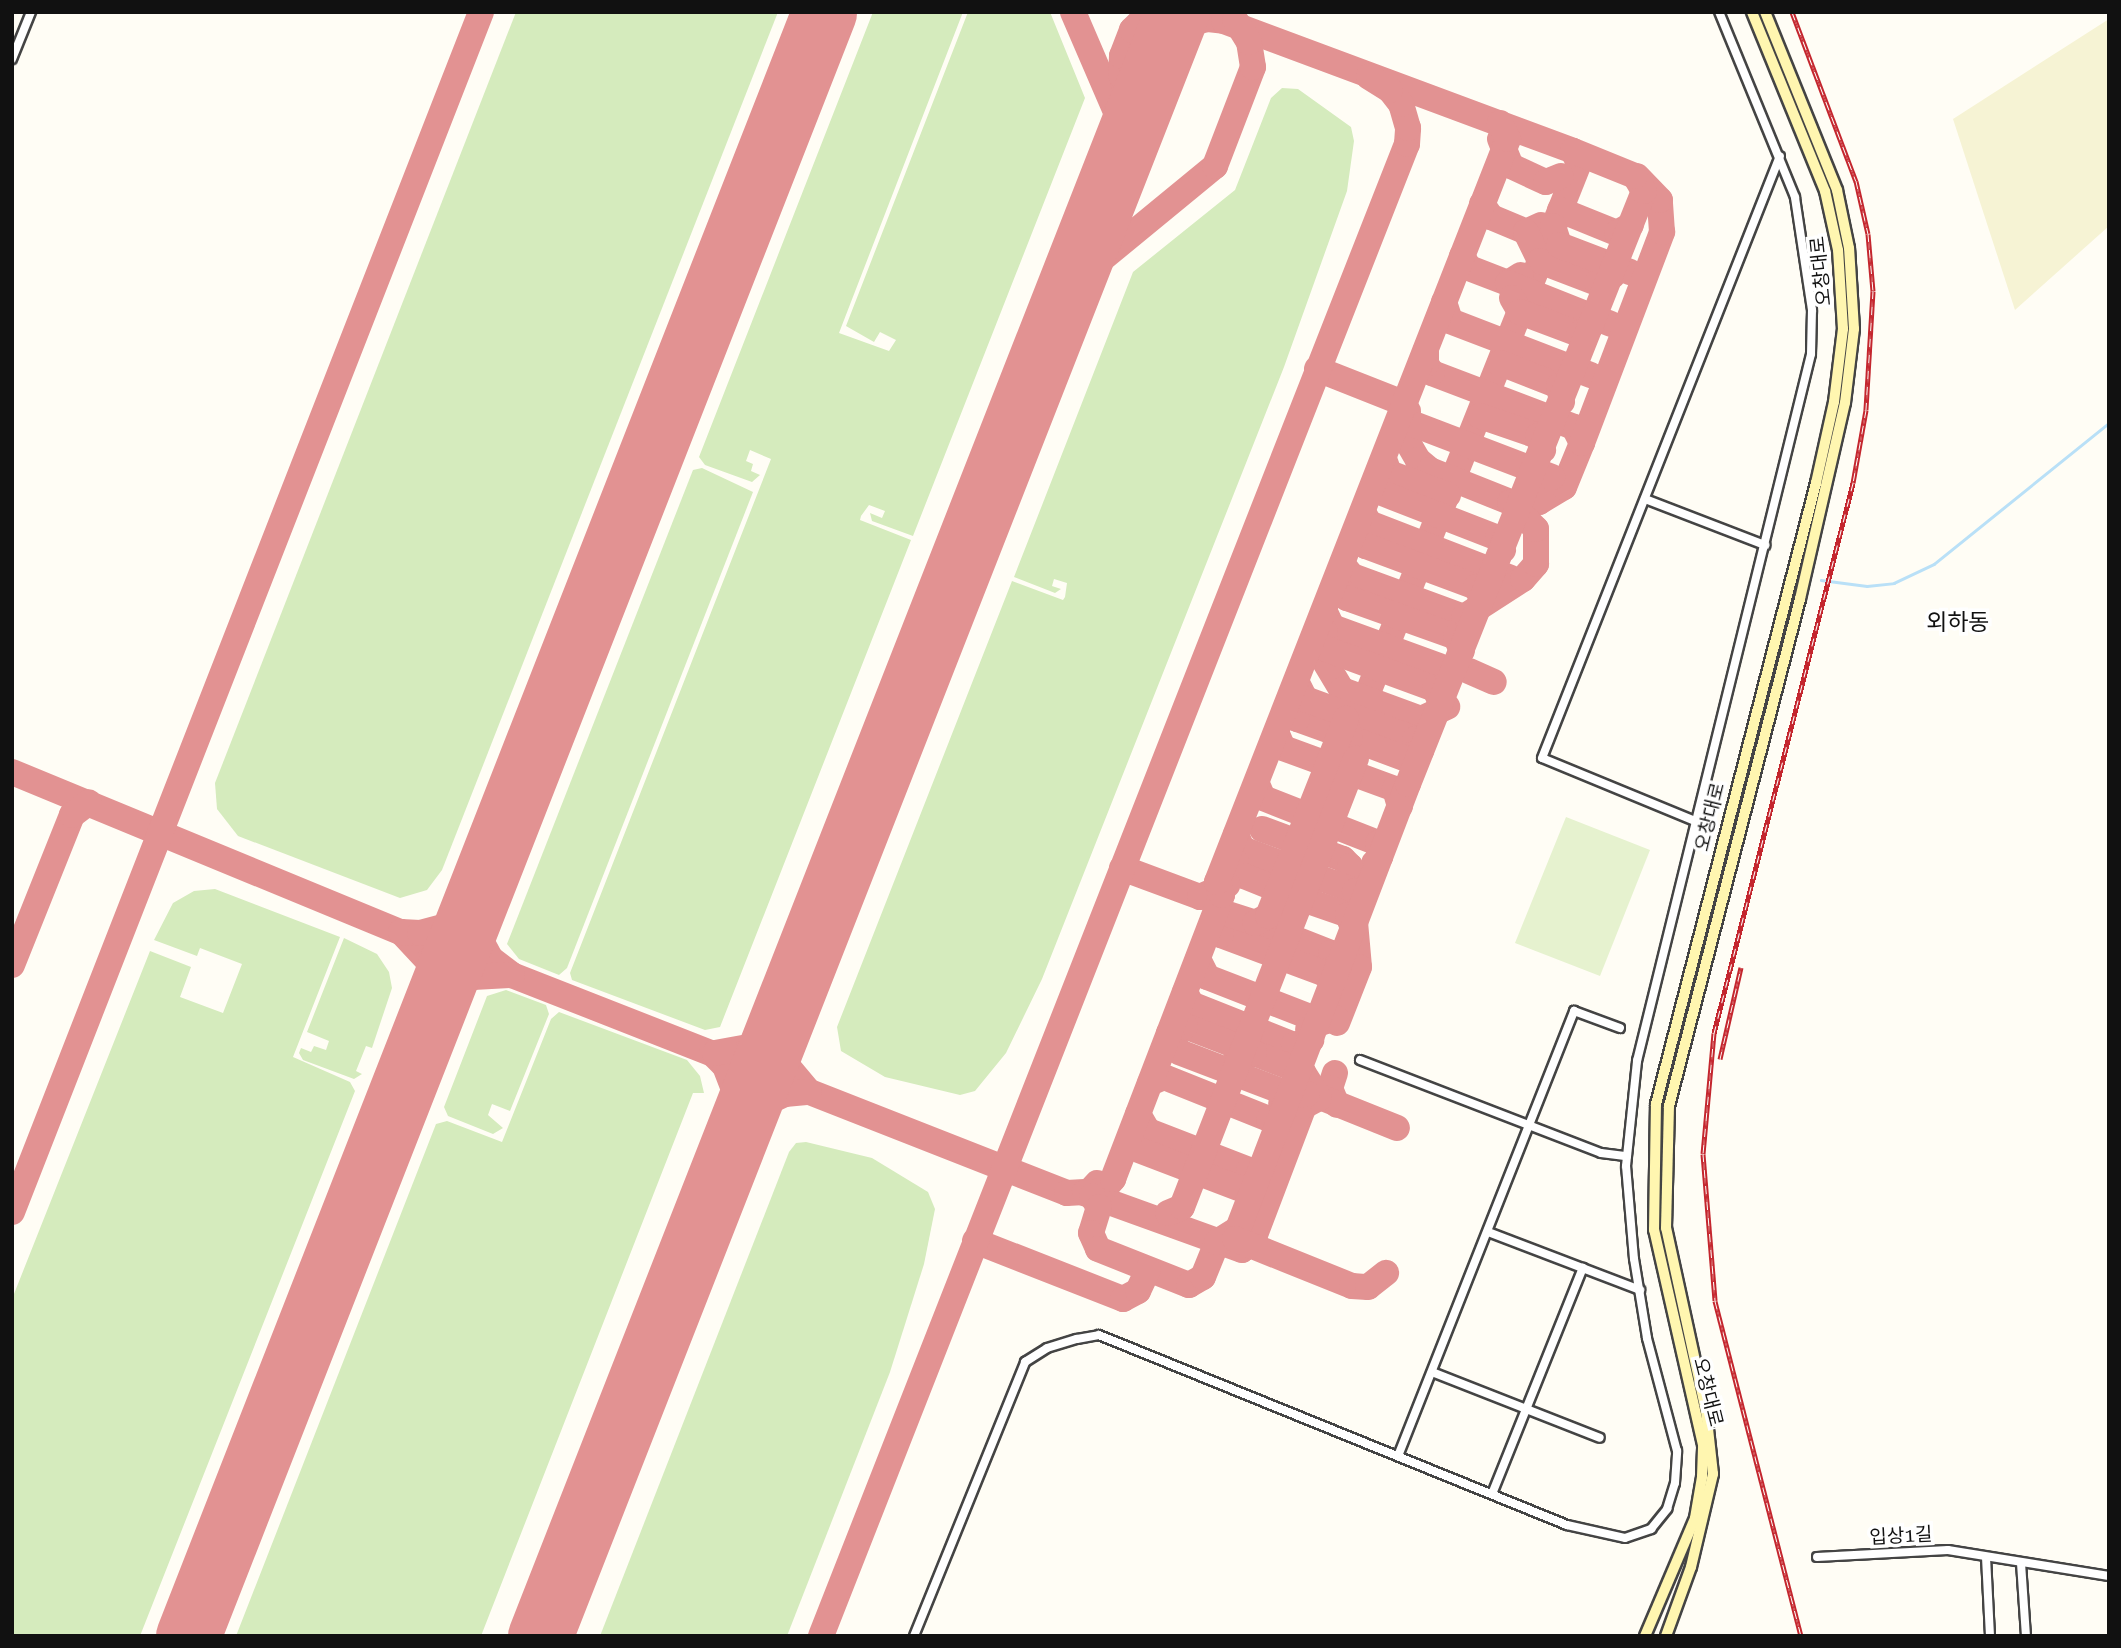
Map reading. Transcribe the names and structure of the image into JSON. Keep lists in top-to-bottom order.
{
  "streets": {
    "main road": ["오창대로"],
    "street": ["입상1길"]
  },
  "districts": ["외하동"]
}
